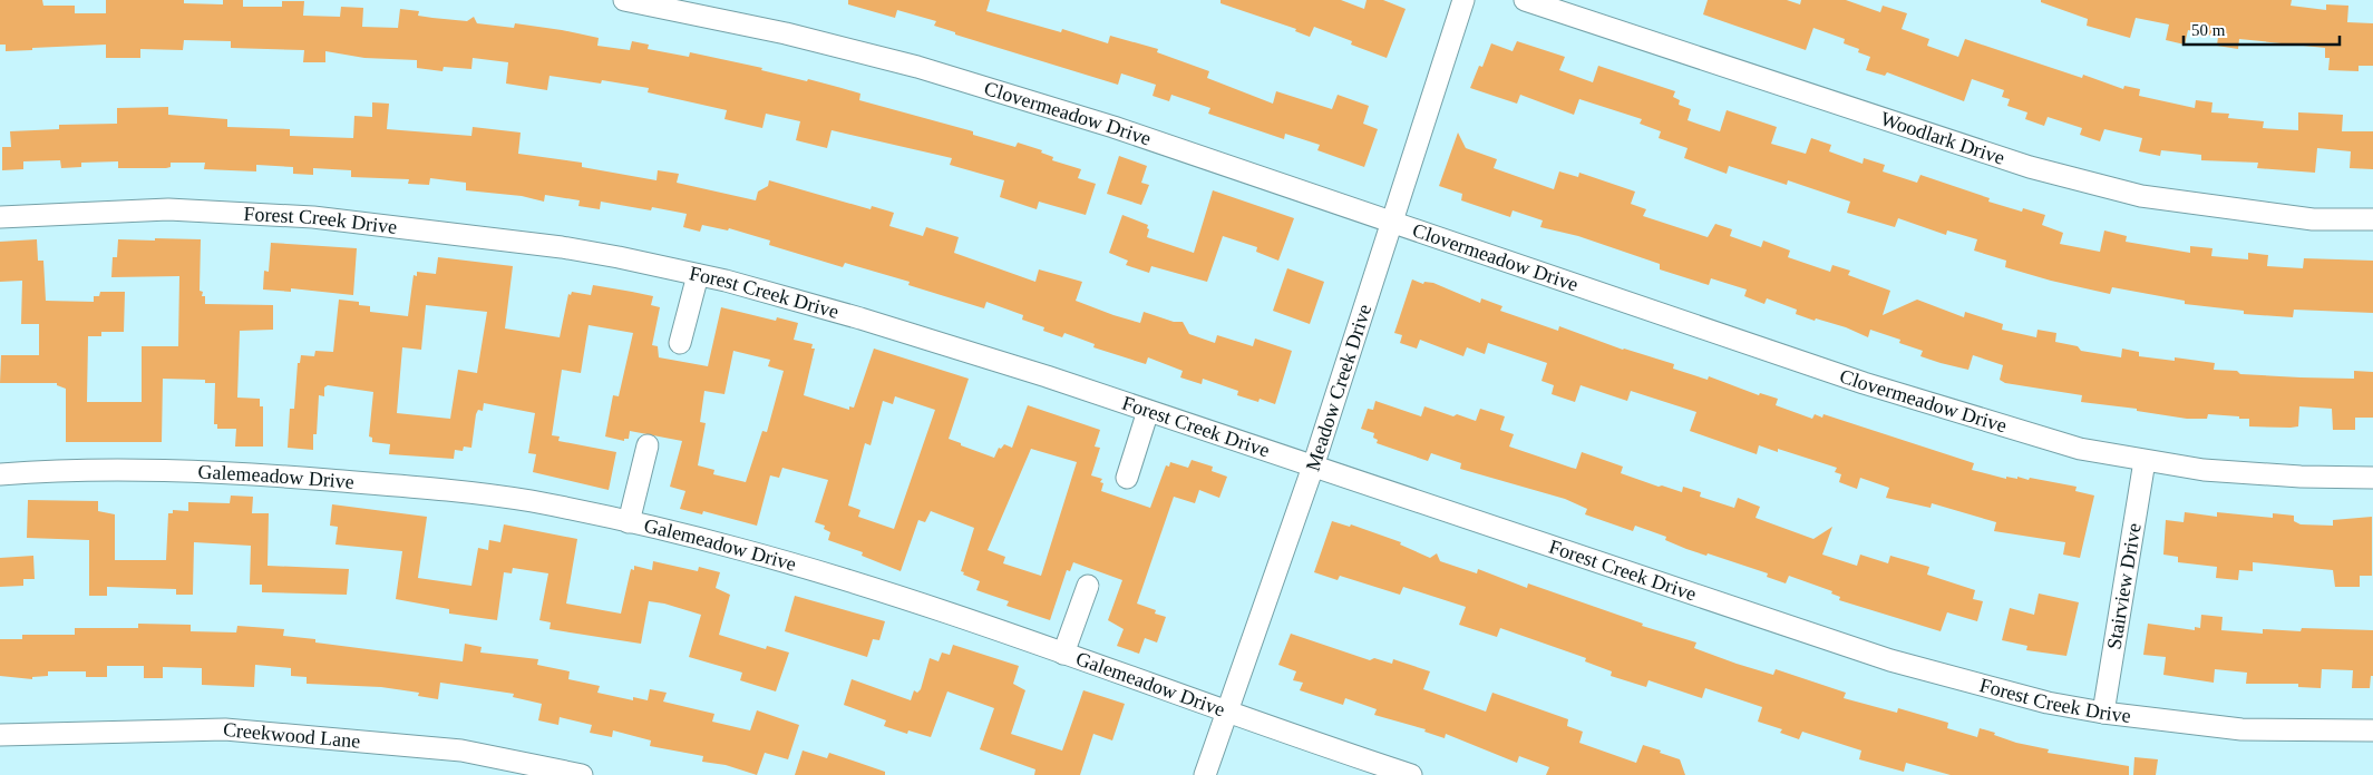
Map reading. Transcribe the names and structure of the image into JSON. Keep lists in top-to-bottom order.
{
  "streets": {
    "street": [
      "Clovermeadow Drive",
      "Woodlark Drive",
      "Forest Creek Drive",
      "Meadow Creek Drive",
      "Galemeadow Drive",
      "Stairview Drive",
      "Creekwood Lane"
    ]
  },
  "crossings": [
    ["Clovermeadow Drive", "Meadow Creek Drive"],
    ["Clovermeadow Drive", "Stairview Drive"],
    ["Forest Creek Drive", "Meadow Creek Drive"],
    ["Forest Creek Drive", "Stairview Drive"],
    ["Meadow Creek Drive", "Galemeadow Drive"]
  ],
  "scale_bar": "50 m"
}
